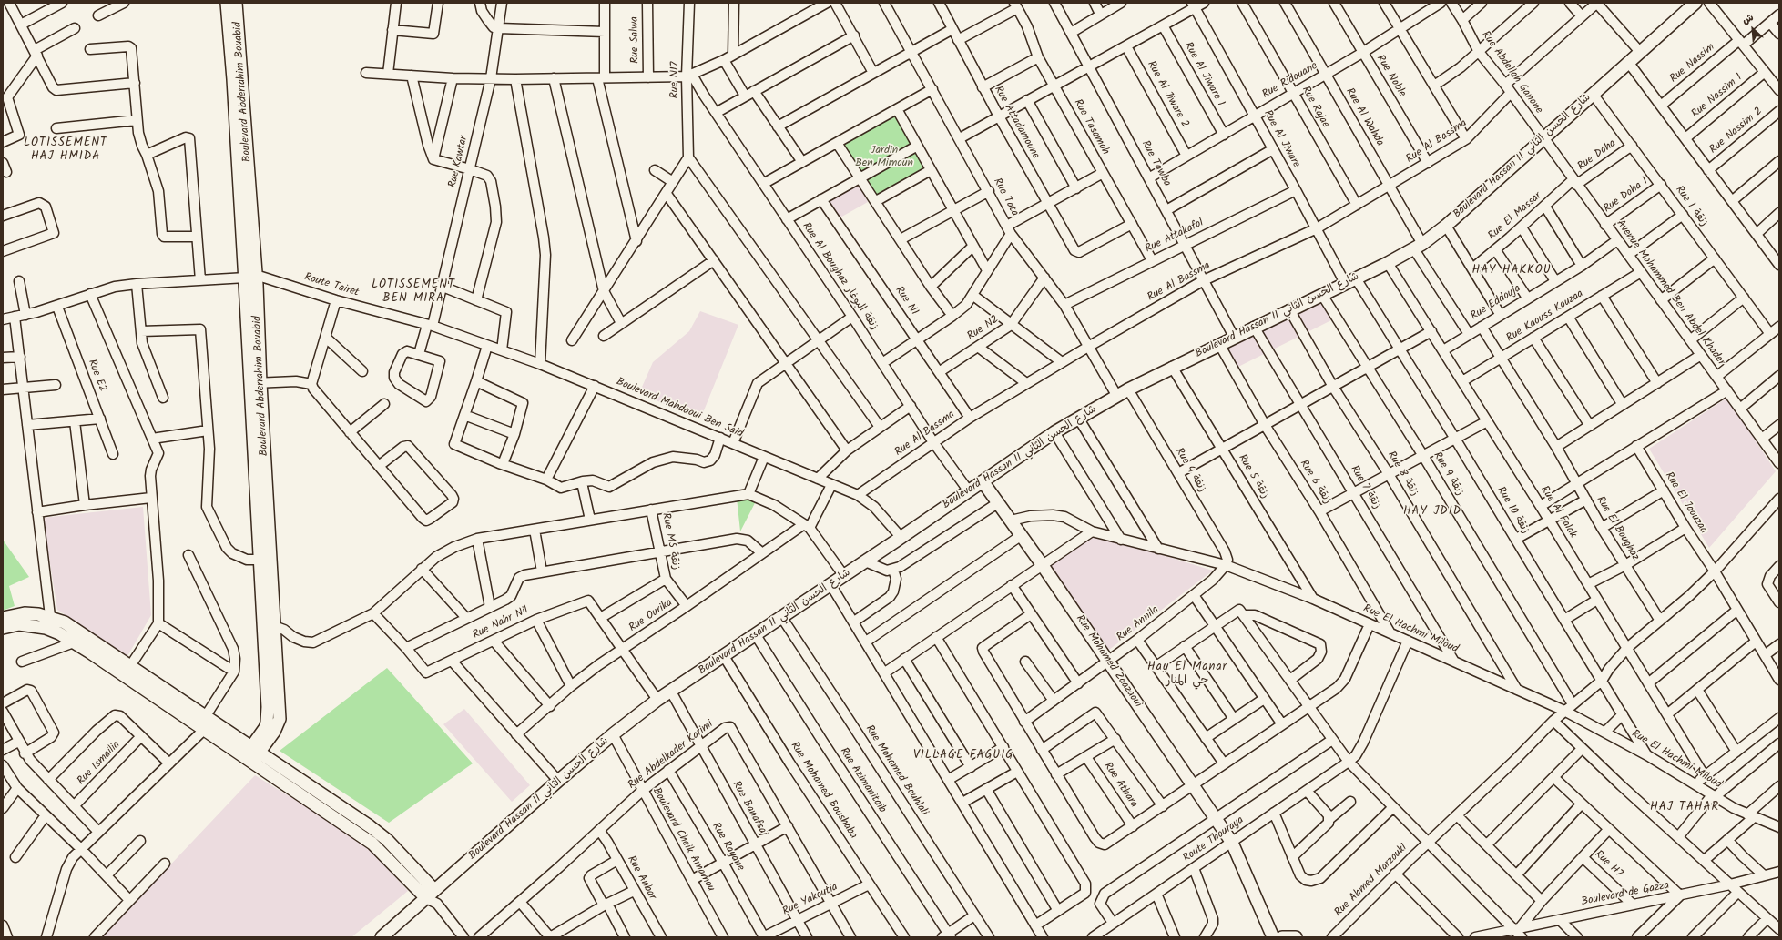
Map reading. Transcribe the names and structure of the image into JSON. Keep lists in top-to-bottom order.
{
  "streets": {
    "main road": ["Boulevard Abderrahim Bouabid", "Boulevard Hassan II شارع الحسن الثاني", "Rue Mohamed Zaazaoui"],
    "street": [
      "Rue Salwa",
      "Rue Nassim",
      "Rue Abdellah Ganone",
      "Rue Al Jiware 1",
      "Rue Noble",
      "Rue N17",
      "Rue Ridouane",
      "Rue Al Jiware 2",
      "Rue Nassim 1",
      "Rue Rajae",
      "Rue Al Wahda",
      "Rue Attadamoune",
      "Rue Tasamoh",
      "Rue Nassim 2",
      "Rue Al Jiware",
      "Rue Al Bassma",
      "Rue Doha",
      "Rue Kawtar",
      "Rue Tawba",
      "Rue Doha 1",
      "Rue Tata",
      "Rue 1 زنقة",
      "Rue El Massar",
      "Rue Attakafol",
      "Rue Al Boughaz زنقة البوغاز",
      "Route Tairet",
      "Avenue Mohammed Ben Abdel Khader",
      "Rue N1",
      "Rue Eddouja",
      "Rue Kaouss Kouzaa",
      "Rue N2",
      "Rue E2",
      "Boulevard Mahdaoui Ben Said",
      "Rue 4 زنقة",
      "Rue 8 زنقة",
      "Rue 9 زنقة",
      "Rue 5 زنقة",
      "Rue 6 زنقة",
      "Rue 7 زنقة",
      "Rue El Jaouzaa",
      "Rue 10 زنقة",
      "Rue Al Falak",
      "Rue El Boughaz",
      "Rue M5 زنقة",
      "Rue Ourika",
      "Rue Nahr Nil",
      "Rue Annila",
      "Rue El Hachmi Miloud",
      "Rue Abdelkader Karimi",
      "Rue Ismailia",
      "Rue Mohamed Bouhlali",
      "Rue Azimanitaib",
      "Rue Athara",
      "Rue Mohamed Boushaba",
      "Rue Banafsaj",
      "Boulevard Cheik Amamou",
      "Route Thouraya",
      "Rue Rayane",
      "Rue H7",
      "Rue Anbar",
      "Rue Ahmed Marzouki",
      "Boulevard de Gazza",
      "Rue Yakoutia"
    ]
  },
  "crossings": [
    ["Rue Abdellah Ganone", "Rue Al Bassma"],
    ["Rue Abdellah Ganone", "Boulevard Hassan II شارع الحسن الثاني"],
    ["Rue Abdellah Ganone", "Avenue Mohammed Ben Abdel Khader"],
    ["Rue Al Jiware 1", "Rue Ridouane"],
    ["Rue Noble", "Rue Ridouane"],
    ["Rue Noble", "Rue Al Bassma"],
    ["Rue N17", "Rue Al Boughaz زنقة البوغاز"],
    ["Rue Ridouane", "Rue Al Jiware 2"],
    ["Rue Ridouane", "Rue Rajae"],
    ["Rue Ridouane", "Rue Al Wahda"],
    ["Rue Ridouane", "Rue Al Jiware"],
    ["Rue Ridouane", "Rue Tawba"],
    ["Boulevard Abderrahim Bouabid", "Route Tairet"],
    ["Rue Rajae", "Rue Al Bassma"],
    ["Rue Al Wahda", "Rue Al Bassma"],
    ["Rue Al Wahda", "Boulevard Hassan II شارع الحسن الثاني"],
    ["Rue Al Wahda", "Rue Eddouja"],
    ["Rue Attadamoune", "Rue Tasamoh"],
    ["Rue Tasamoh", "Rue Attakafol"],
    ["Rue Al Jiware", "Rue Al Bassma"],
    ["Rue Al Jiware", "Boulevard Hassan II شارع الحسن الثاني"],
    ["Rue Al Jiware", "Rue Attakafol"],
    ["Rue Al Jiware", "Rue 10 زنقة"],
    ["Rue Al Bassma", "Rue Tawba"],
    ["Rue Al Bassma", "Rue Tata"],
    ["Rue Al Bassma", "Rue Al Boughaz زنقة البوغاز"],
    ["Rue Al Bassma", "Rue N1"],
    ["Rue Al Bassma", "Boulevard Mahdaoui Ben Said"],
    ["Rue Doha", "Rue 1 زنقة"],
    ["Rue Doha", "Rue El Massar"],
    ["Rue Doha", "Avenue Mohammed Ben Abdel Khader"],
    ["Boulevard Hassan II شارع الحسن الثاني", "Rue Tawba"],
    ["Boulevard Hassan II شارع الحسن الثاني", "Rue Tata"],
    ["Boulevard Hassan II شارع الحسن الثاني", "Rue 1 زنقة"],
    ["Boulevard Hassan II شارع الحسن الثاني", "Rue Al Boughaz زنقة البوغاز"],
    ["Boulevard Hassan II شارع الحسن الثاني", "Avenue Mohammed Ben Abdel Khader"],
    ["Boulevard Hassan II شارع الحسن الثاني", "Boulevard Mahdaoui Ben Said"],
    ["Boulevard Hassan II شارع الحسن الثاني", "Rue 4 زنقة"],
    ["Boulevard Hassan II شارع الحسن الثاني", "Rue 8 زنقة"],
    ["Boulevard Hassan II شارع الحسن الثاني", "Rue 9 زنقة"],
    ["Boulevard Hassan II شارع الحسن الثاني", "Rue 5 زنقة"],
    ["Boulevard Hassan II شارع الحسن الثاني", "Rue 6 زنقة"],
    ["Boulevard Hassan II شارع الحسن الثاني", "Rue 7 زنقة"],
    ["Boulevard Hassan II شارع الحسن الثاني", "Rue 10 زنقة"],
    ["Boulevard Hassan II شارع الحسن الثاني", "Rue Al Falak"],
    ["Boulevard Hassan II شارع الحسن الثاني", "Rue Mohamed Zaazaoui"],
    ["Boulevard Hassan II شارع الحسن الثاني", "Rue Mohamed Bouhlali"],
    ["Boulevard Hassan II شارع الحسن الثاني", "Rue Azimanitaib"],
    ["Boulevard Hassan II شارع الحسن الثاني", "Rue Mohamed Boushaba"],
    ["Boulevard Hassan II شارع الحسن الثاني", "Rue Banafsaj"],
    ["Boulevard Hassan II شارع الحسن الثاني", "Boulevard Cheik Amamou"],
    ["Rue Kawtar", "Route Tairet"],
    ["Rue Kawtar", "Boulevard Mahdaoui Ben Said"],
    ["Rue Tawba", "Rue Attakafol"],
    ["Rue Doha 1", "Rue 1 زنقة"],
    ["Rue Doha 1", "Avenue Mohammed Ben Abdel Khader"],
    ["Rue Tata", "Rue Attakafol"],
    ["Rue Tata", "Rue N2"],
    ["Rue El Massar", "Avenue Mohammed Ben Abdel Khader"],
    ["Route Tairet", "Boulevard Mahdaoui Ben Said"],
    ["Avenue Mohammed Ben Abdel Khader", "Rue Eddouja"],
    ["Avenue Mohammed Ben Abdel Khader", "Rue Kaouss Kouzaa"],
    ["Rue N1", "Rue N2"],
    ["Rue Eddouja", "Rue Al Falak"],
    ["Rue Eddouja", "Rue El Boughaz"],
    ["Rue Kaouss Kouzaa", "Rue Al Falak"],
    ["Rue Kaouss Kouzaa", "Rue El Boughaz"],
    ["Boulevard Mahdaoui Ben Said", "Rue Ourika"],
    ["Rue 4 زنقة", "Rue Annila"],
    ["Rue 4 زنقة", "Rue El Hachmi Miloud"],
    ["Rue 8 زنقة", "Rue El Hachmi Miloud"],
    ["Rue 9 زنقة", "Rue Ahmed Marzouki"],
    ["Rue 5 زنقة", "Rue El Hachmi Miloud"],
    ["Rue 6 زنقة", "Rue El Hachmi Miloud"],
    ["Rue 7 زنقة", "Rue El Hachmi Miloud"],
    ["Rue El Jaouzaa", "Rue Ahmed Marzouki"],
    ["Rue 10 زنقة", "Rue El Hachmi Miloud"],
    ["Rue 10 زنقة", "Rue Ahmed Marzouki"],
    ["Rue Al Falak", "Rue Ahmed Marzouki"],
    ["Rue El Boughaz", "Rue Ahmed Marzouki"],
    ["Rue Annila", "Rue El Hachmi Miloud"],
    ["Rue Annila", "Rue Mohamed Zaazaoui"],
    ["Rue El Hachmi Miloud", "Rue Mohamed Zaazaoui"],
    ["Rue El Hachmi Miloud", "Route Thouraya"],
    ["Rue El Hachmi Miloud", "Rue Ahmed Marzouki"],
    ["Rue Mohamed Zaazaoui", "Route Thouraya"],
    ["Rue Abdelkader Karimi", "Rue Banafsaj"],
    ["Rue Abdelkader Karimi", "Boulevard Cheik Amamou"],
    ["Rue Abdelkader Karimi", "Rue Rayane"],
    ["Rue Abdelkader Karimi", "Rue Anbar"],
    ["Rue Abdelkader Karimi", "Rue Yakoutia"],
    ["Rue Mohamed Boushaba", "Rue Yakoutia"],
    ["Rue Banafsaj", "Rue Yakoutia"],
    ["Rue Rayane", "Rue Yakoutia"],
    ["Rue H7", "Boulevard de Gazza"]
  ],
  "districts": [
    "LOTISSEMENT HAJ HMIDA",
    "HAY HAKKOU",
    "LOTISSEMENT BEN MIRA",
    "HAY JDID",
    "Hay El Manar حي المنار",
    "VILLAGE FAGUIG",
    "HAJ TAHAR"
  ],
  "parks": ["Jardin Ben Mimoun"],
  "north": "top left"
}
